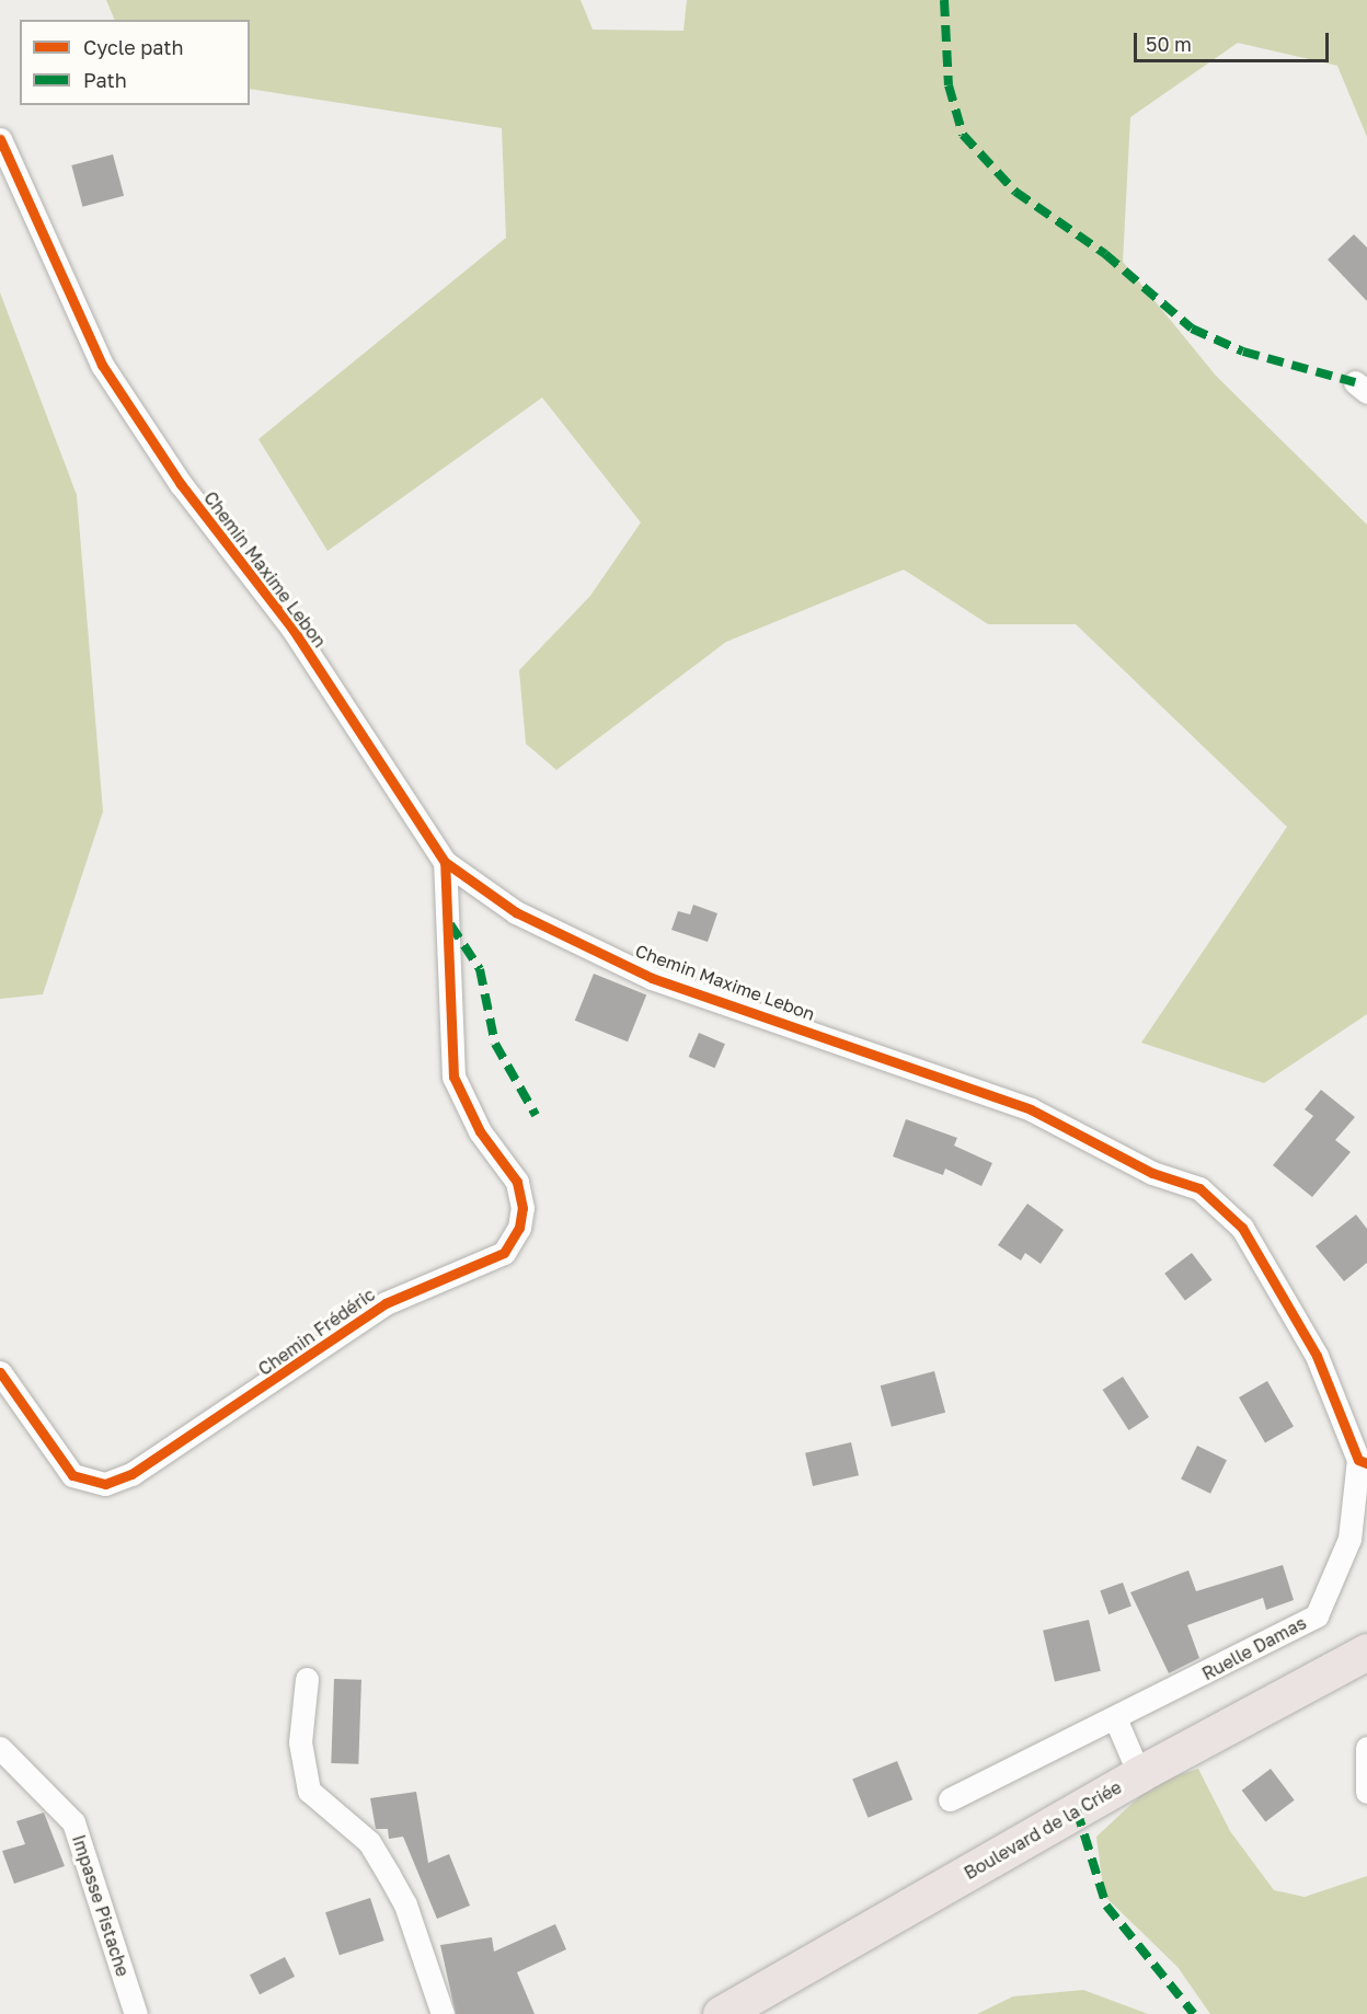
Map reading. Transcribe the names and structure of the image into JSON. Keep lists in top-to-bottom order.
{
  "streets": {
    "main road": ["Boulevard de la Criée"],
    "street": [
      "Chemin Maxime Lebon",
      "Chemin Frédéric",
      "Ruelle Damas",
      "Impasse Pistache"
    ]
  },
  "crossings": [
    ["Chemin Maxime Lebon", "Chemin Frédéric"],
    ["Chemin Maxime Lebon", "Ruelle Damas"]
  ],
  "legend": ["Cycle path", "Path"],
  "scale_bar": "50 m"
}
